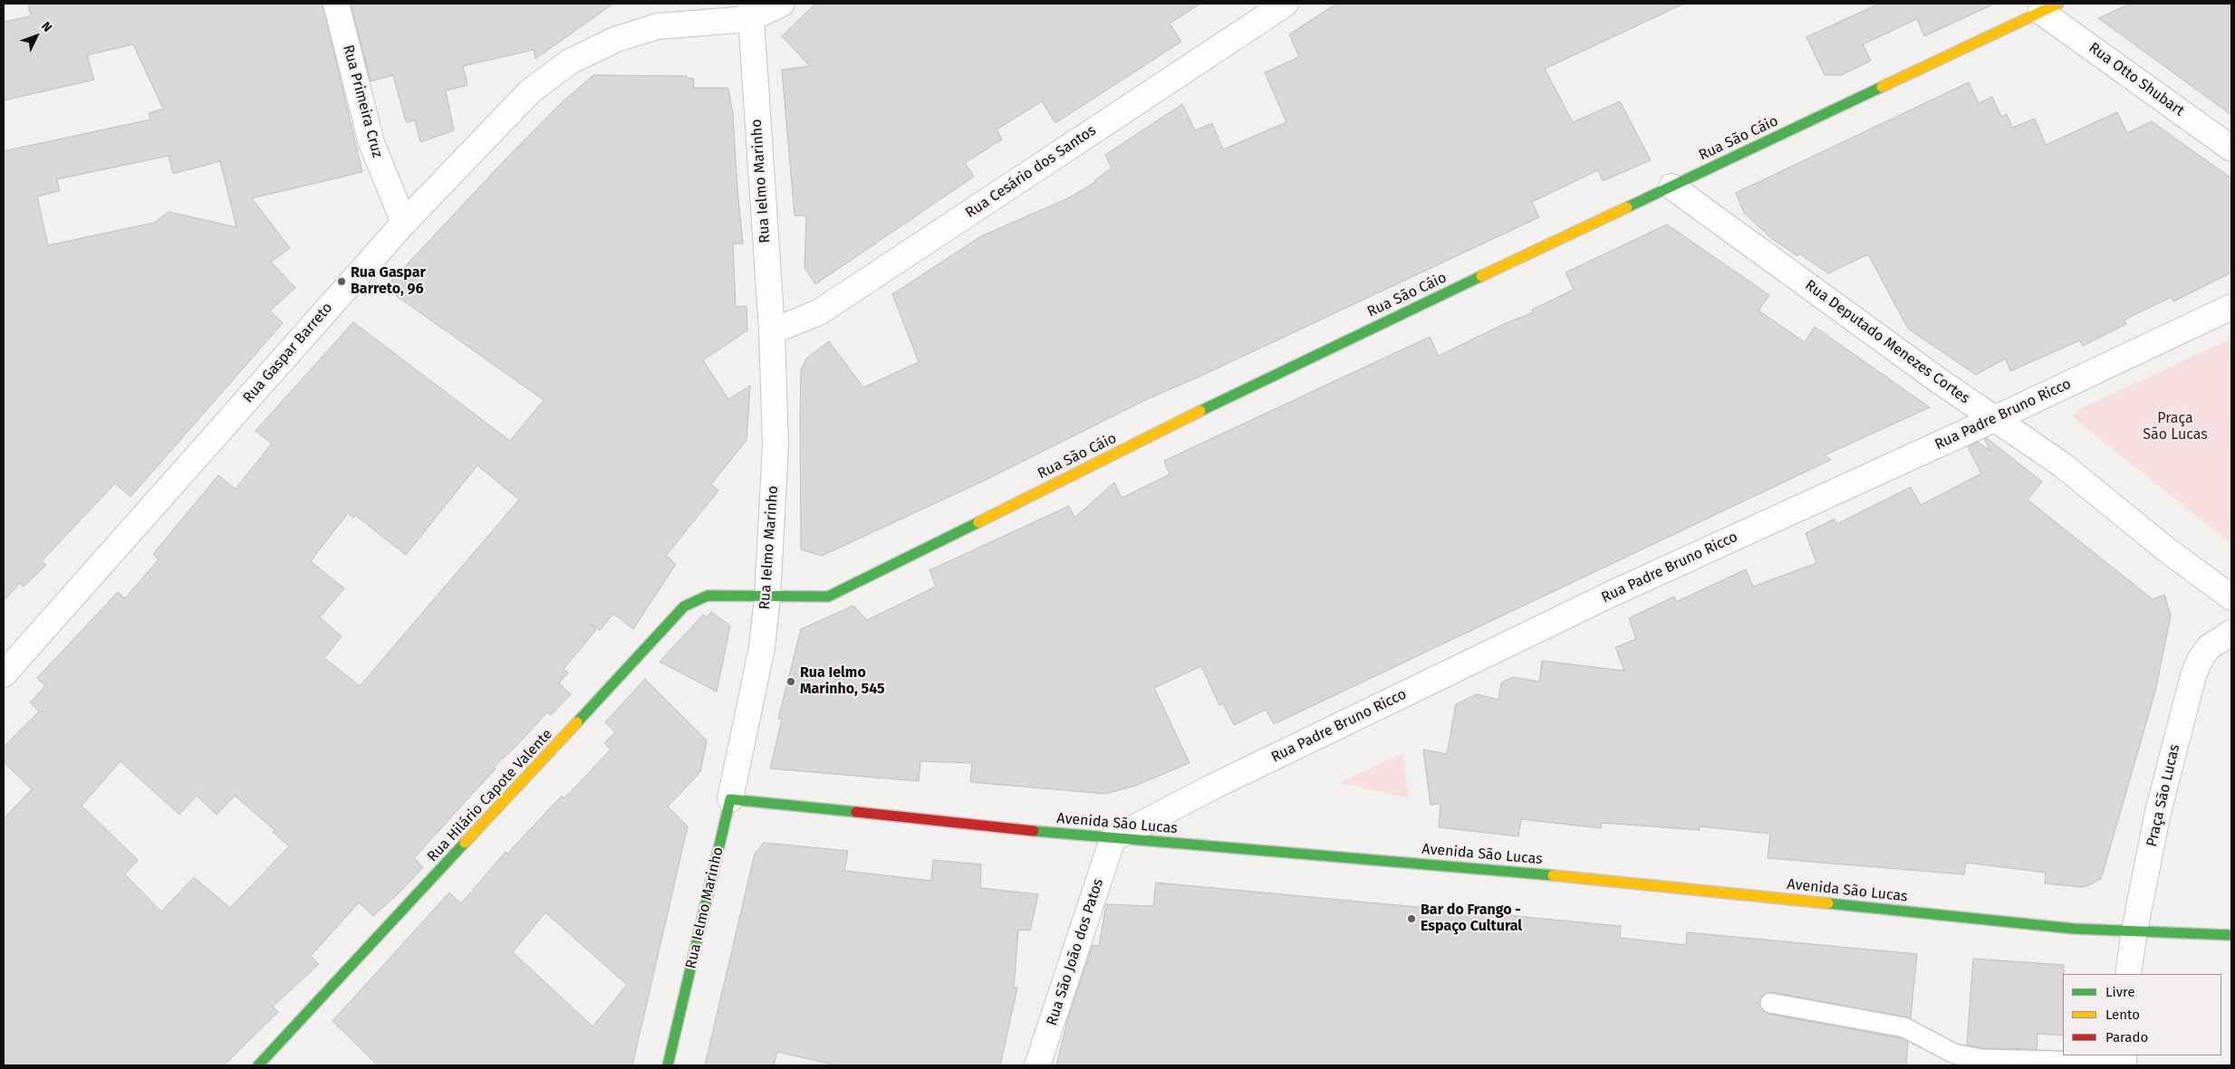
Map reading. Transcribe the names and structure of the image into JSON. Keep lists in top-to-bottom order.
{
  "streets": {
    "street": [
      "Rua Otto Shubart",
      "Rua Primeira Cruz",
      "Rua São Cáio",
      "Rua Cesário dos Santos",
      "Rua Ielmo Marinho",
      "Rua Deputado Menezes Cortes",
      "Rua Gaspar Barreto",
      "Rua Padre Bruno Ricco",
      "Rua Hilário Capote Valente",
      "Praça São Lucas",
      "Avenida São Lucas",
      "Rua São João dos Patos"
    ]
  },
  "crossings": [
    ["Rua Otto Shubart", "Rua São Cáio"],
    ["Rua Primeira Cruz", "Rua Gaspar Barreto"],
    ["Rua São Cáio", "Rua Ielmo Marinho"],
    ["Rua São Cáio", "Rua Deputado Menezes Cortes"],
    ["Rua São Cáio", "Rua Hilário Capote Valente"],
    ["Rua Cesário dos Santos", "Rua Ielmo Marinho"],
    ["Rua Ielmo Marinho", "Rua Gaspar Barreto"],
    ["Rua Ielmo Marinho", "Rua Hilário Capote Valente"],
    ["Rua Ielmo Marinho", "Avenida São Lucas"],
    ["Rua Deputado Menezes Cortes", "Rua Padre Bruno Ricco"],
    ["Rua Padre Bruno Ricco", "Avenida São Lucas"],
    ["Rua Padre Bruno Ricco", "Rua São João dos Patos"],
    ["Praça São Lucas", "Avenida São Lucas"],
    ["Avenida São Lucas", "Rua São João dos Patos"]
  ],
  "parks": ["Praça São Lucas"],
  "places": ["Rua Gaspar Barreto, 96", "Rua Ielmo Marinho, 545", "Bar do Frango - Espaço Cultural"],
  "legend": ["Livre", "Lento", "Parado"],
  "north": "top right"
}
